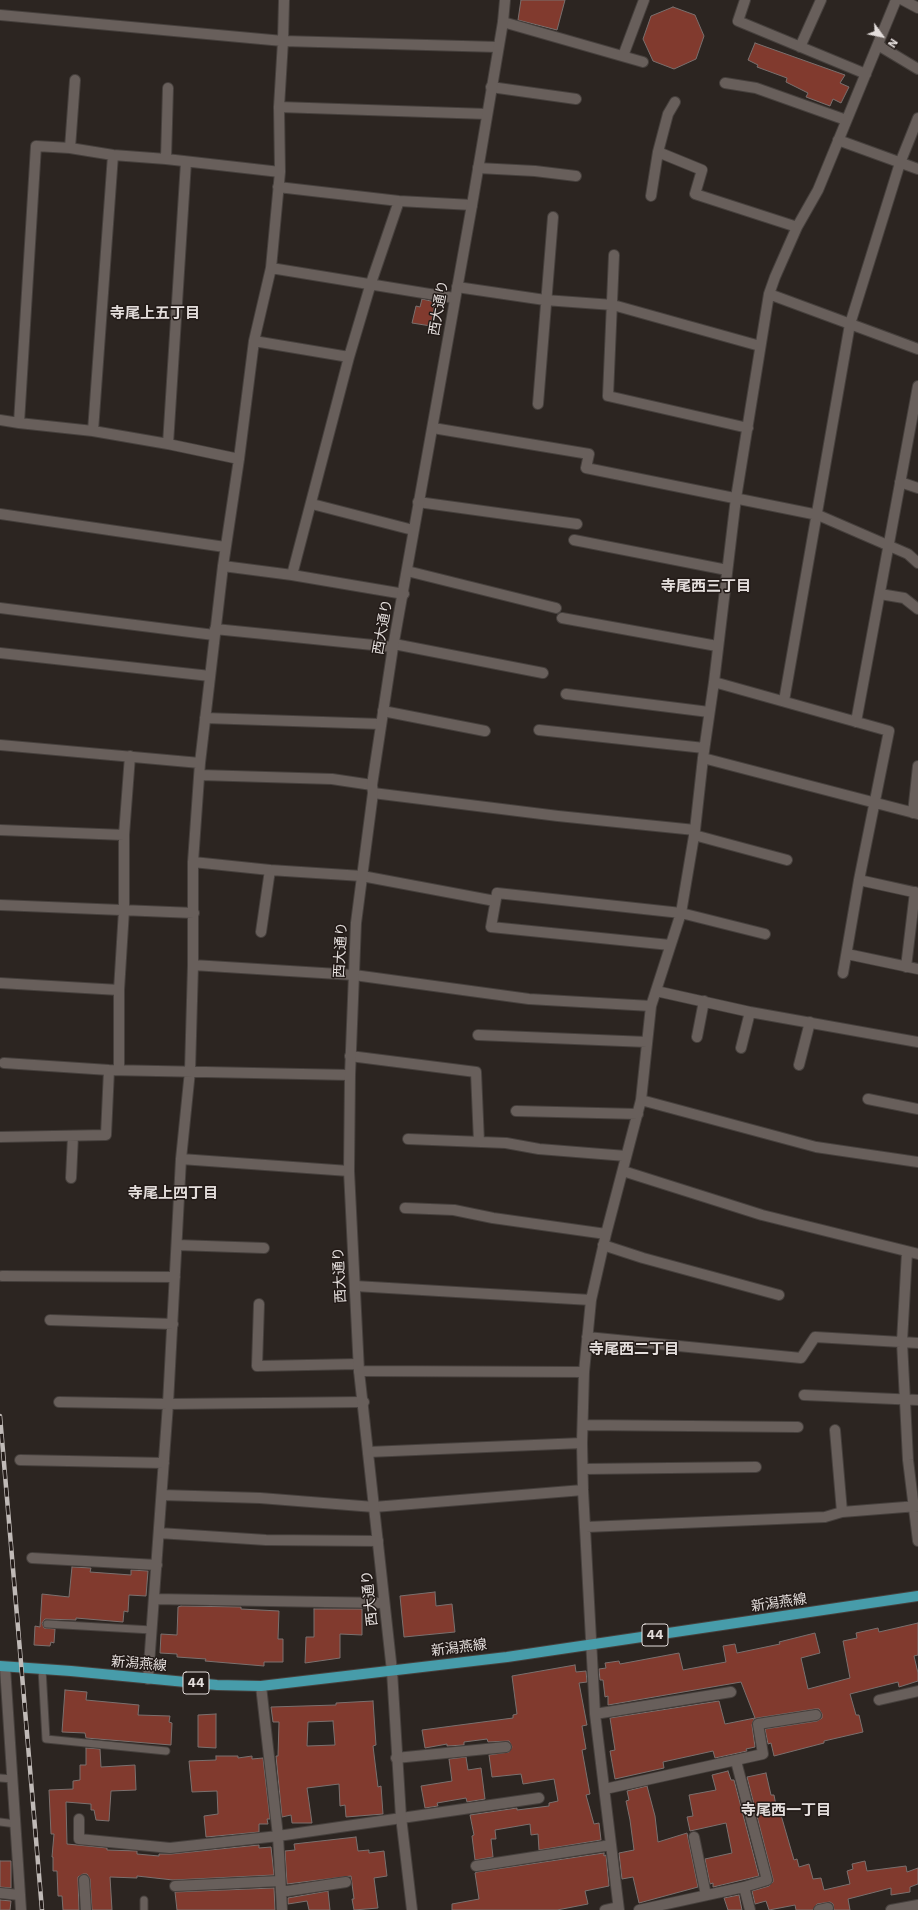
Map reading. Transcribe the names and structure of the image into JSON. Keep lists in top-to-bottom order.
{
  "streets": {
    "main road": ["新潟燕線", "44"],
    "street": ["西大通り"]
  },
  "crossings": [
    ["西大通り", "新潟燕線"]
  ],
  "districts": [
    "寺尾上五丁目",
    "寺尾西三丁目",
    "寺尾上四丁目",
    "寺尾西二丁目",
    "寺尾西一丁目"
  ],
  "north": "bottom right"
}
